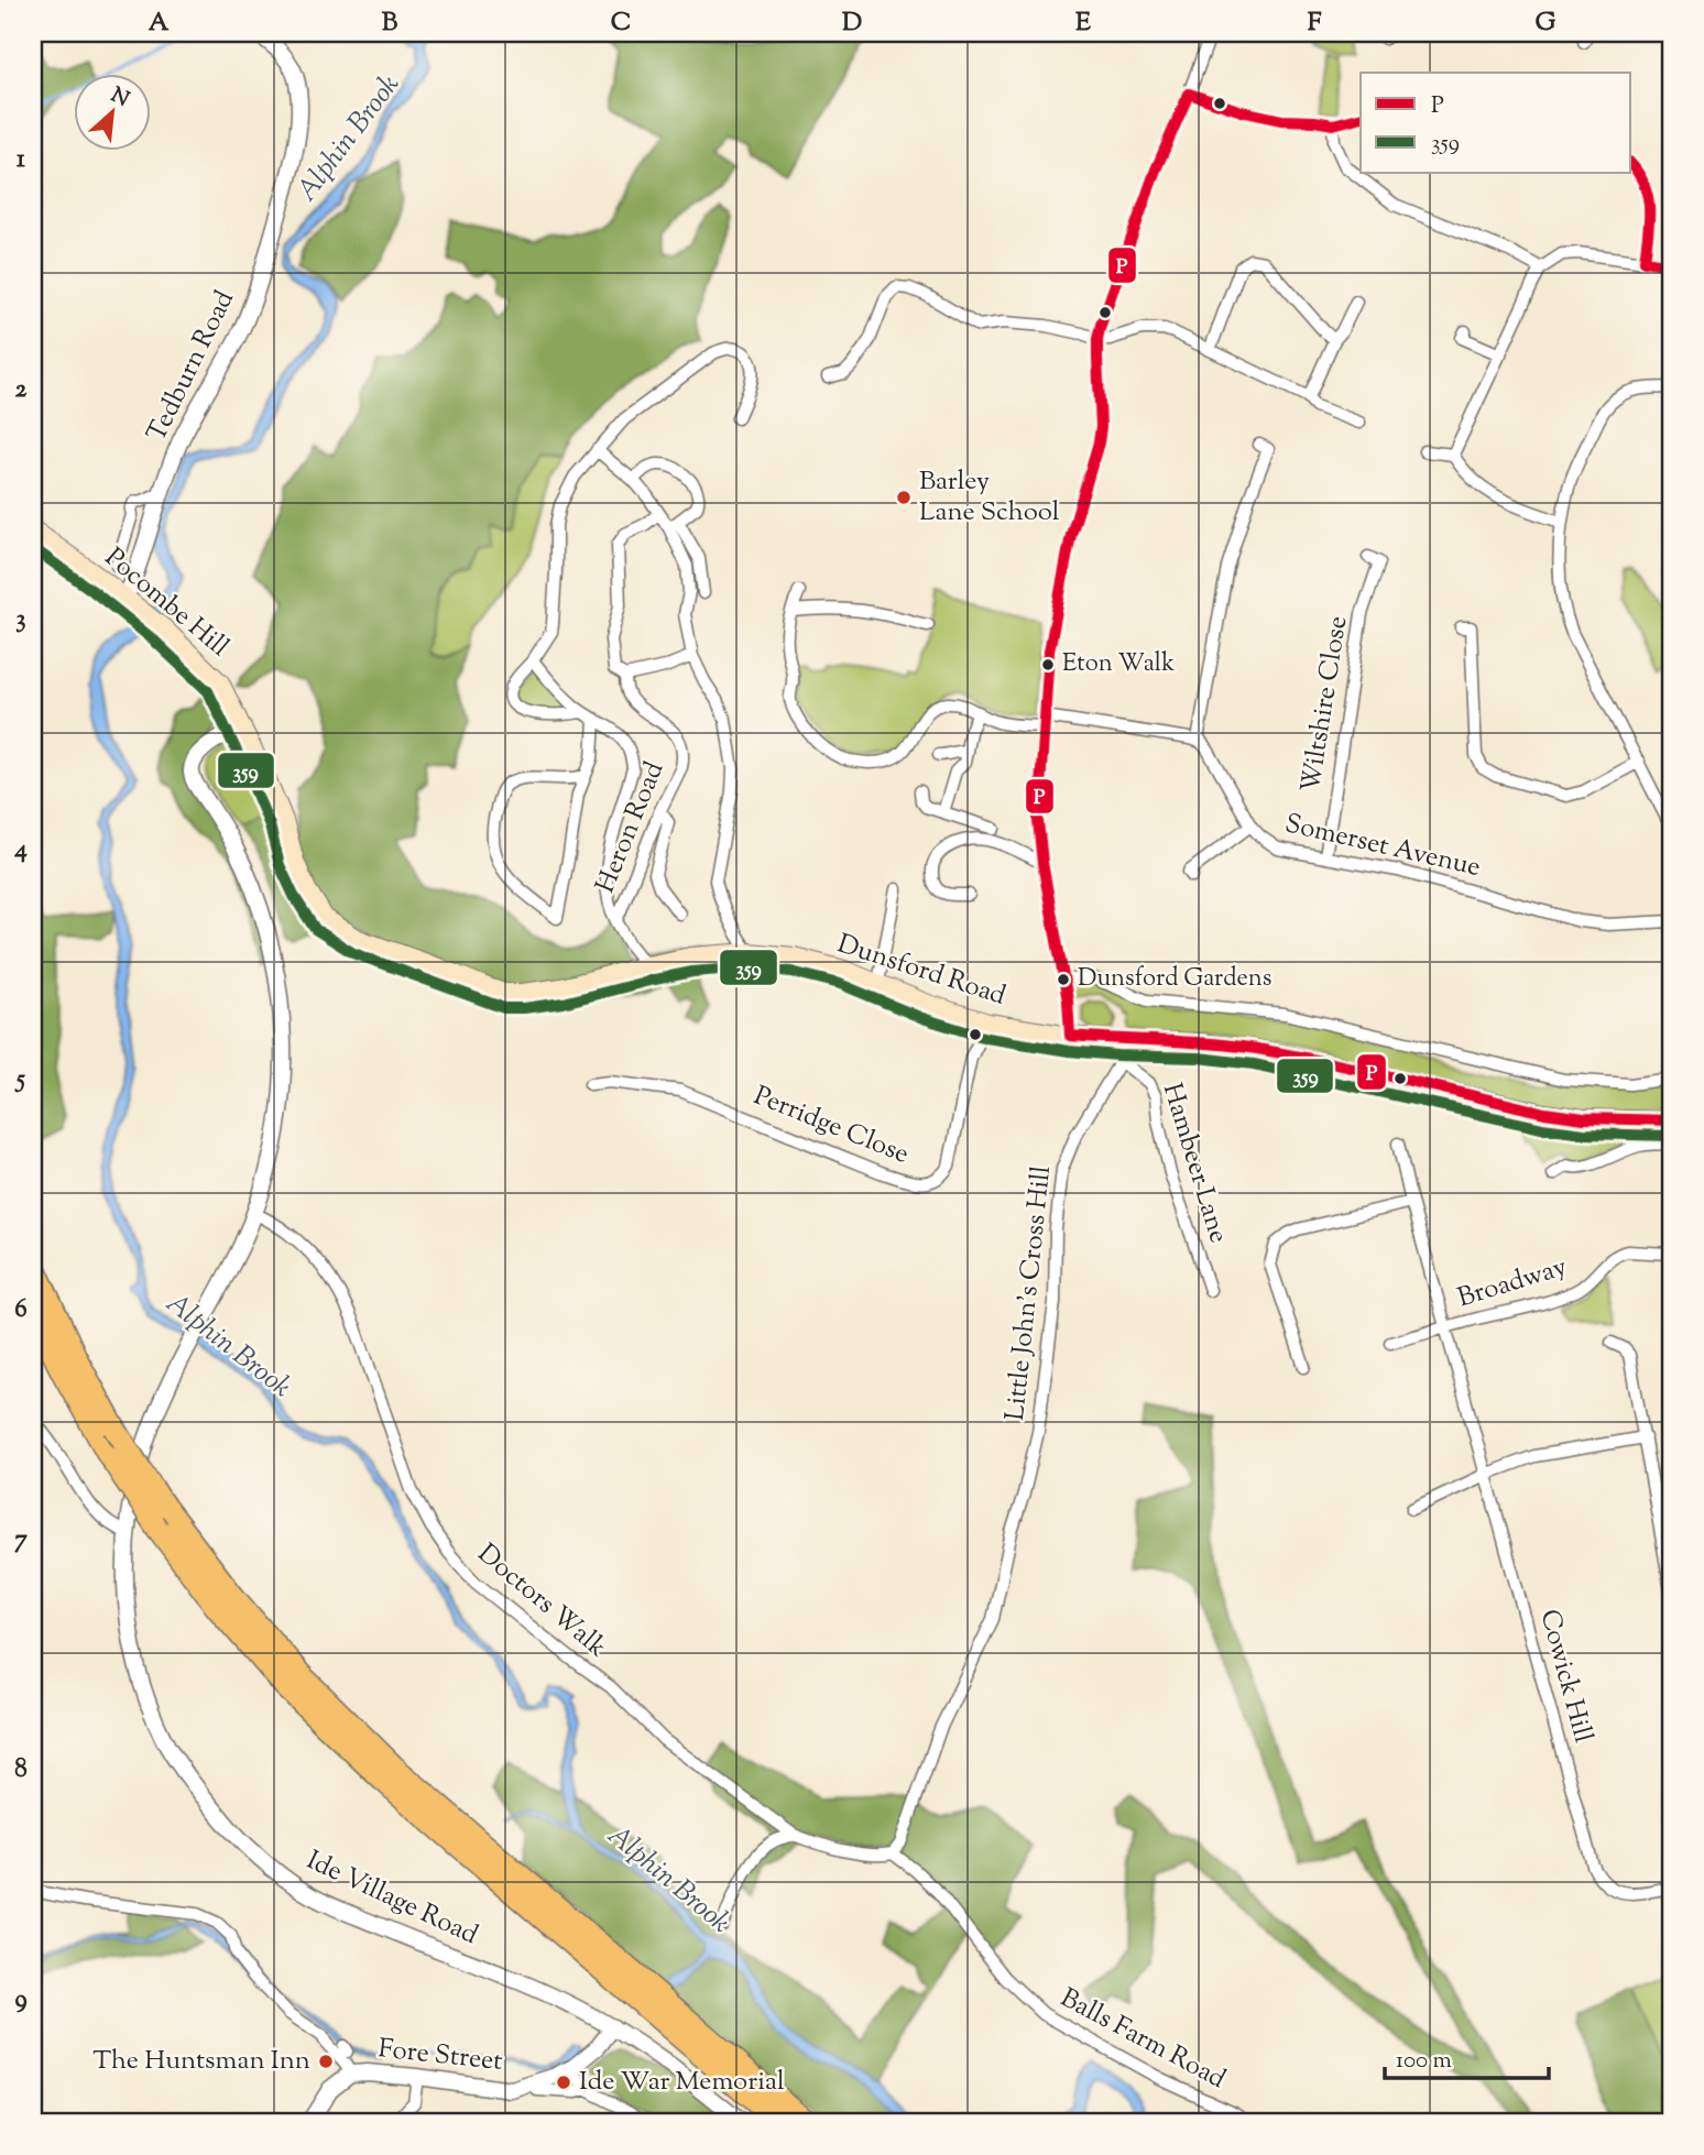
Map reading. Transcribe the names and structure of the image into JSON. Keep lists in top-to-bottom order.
{
  "streets": {
    "main road": ["Pocombe Hill", "Dunsford Road"],
    "street": [
      "Tedburn Road",
      "Wiltshire Close",
      "Heron Road",
      "Somerset Avenue",
      "Perridge Close",
      "Hambeer Lane",
      "Broadway",
      "Little John's Cross Hill",
      "Doctors Walk",
      "Cowick Hill",
      "Ide Village Road",
      "Balls Farm Road",
      "Fore Street"
    ]
  },
  "crossings": [
    ["Tedburn Road", "Pocombe Hill"],
    ["Pocombe Hill", "Dunsford Road"],
    ["Pocombe Hill", "Ide Village Road"],
    ["Wiltshire Close", "Somerset Avenue"],
    ["Heron Road", "Dunsford Road"],
    ["Dunsford Road", "Perridge Close"],
    ["Dunsford Road", "Little John's Cross Hill"],
    ["Hambeer Lane", "Little John's Cross Hill"],
    ["Broadway", "Cowick Hill"],
    ["Little John's Cross Hill", "Balls Farm Road"],
    ["Doctors Walk", "Ide Village Road"],
    ["Ide Village Road", "Fore Street"]
  ],
  "water": ["Alphin Brook"],
  "places": [
    "Barley Lane School",
    "Eton Walk",
    "Dunsford Gardens",
    "The Huntsman Inn",
    "Ide War Memorial"
  ],
  "lines": ["transit line P", "transit line 359"],
  "legend": ["P", "359"],
  "scale_bar": "100 m",
  "north": "top right",
  "grid": {
    "columns": [
      "A",
      "B",
      "C",
      "D",
      "E",
      "F",
      "G"
    ],
    "rows": [
      "1",
      "2",
      "3",
      "4",
      "5",
      "6",
      "7",
      "8",
      "9"
    ]
  }
}
